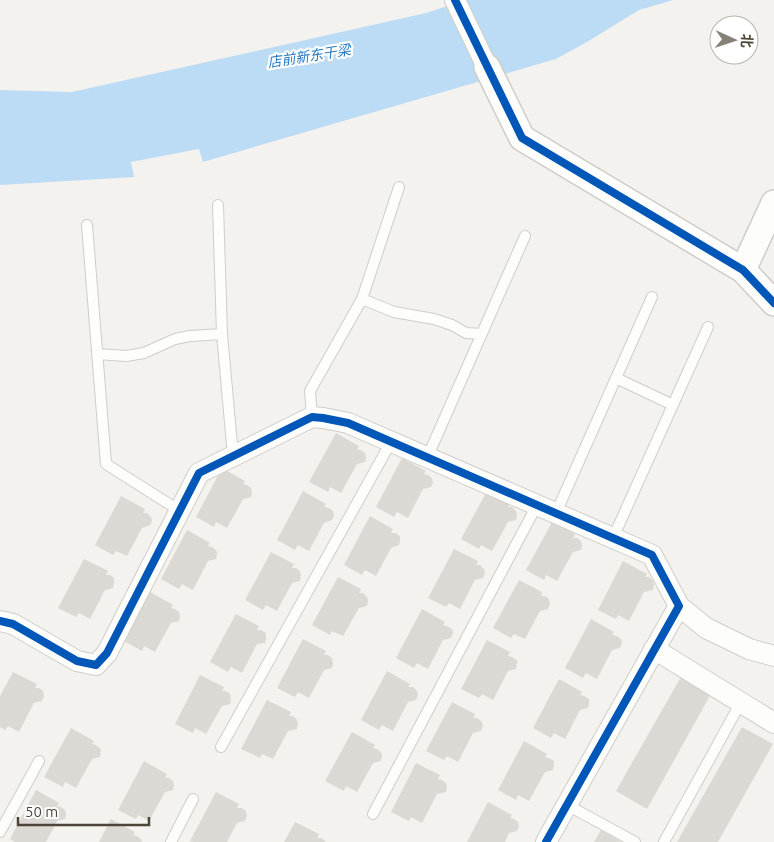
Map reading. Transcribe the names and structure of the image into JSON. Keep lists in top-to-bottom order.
{
  "water": ["店前新东干梁"],
  "scale_bar": "50 m",
  "north": "right"
}
